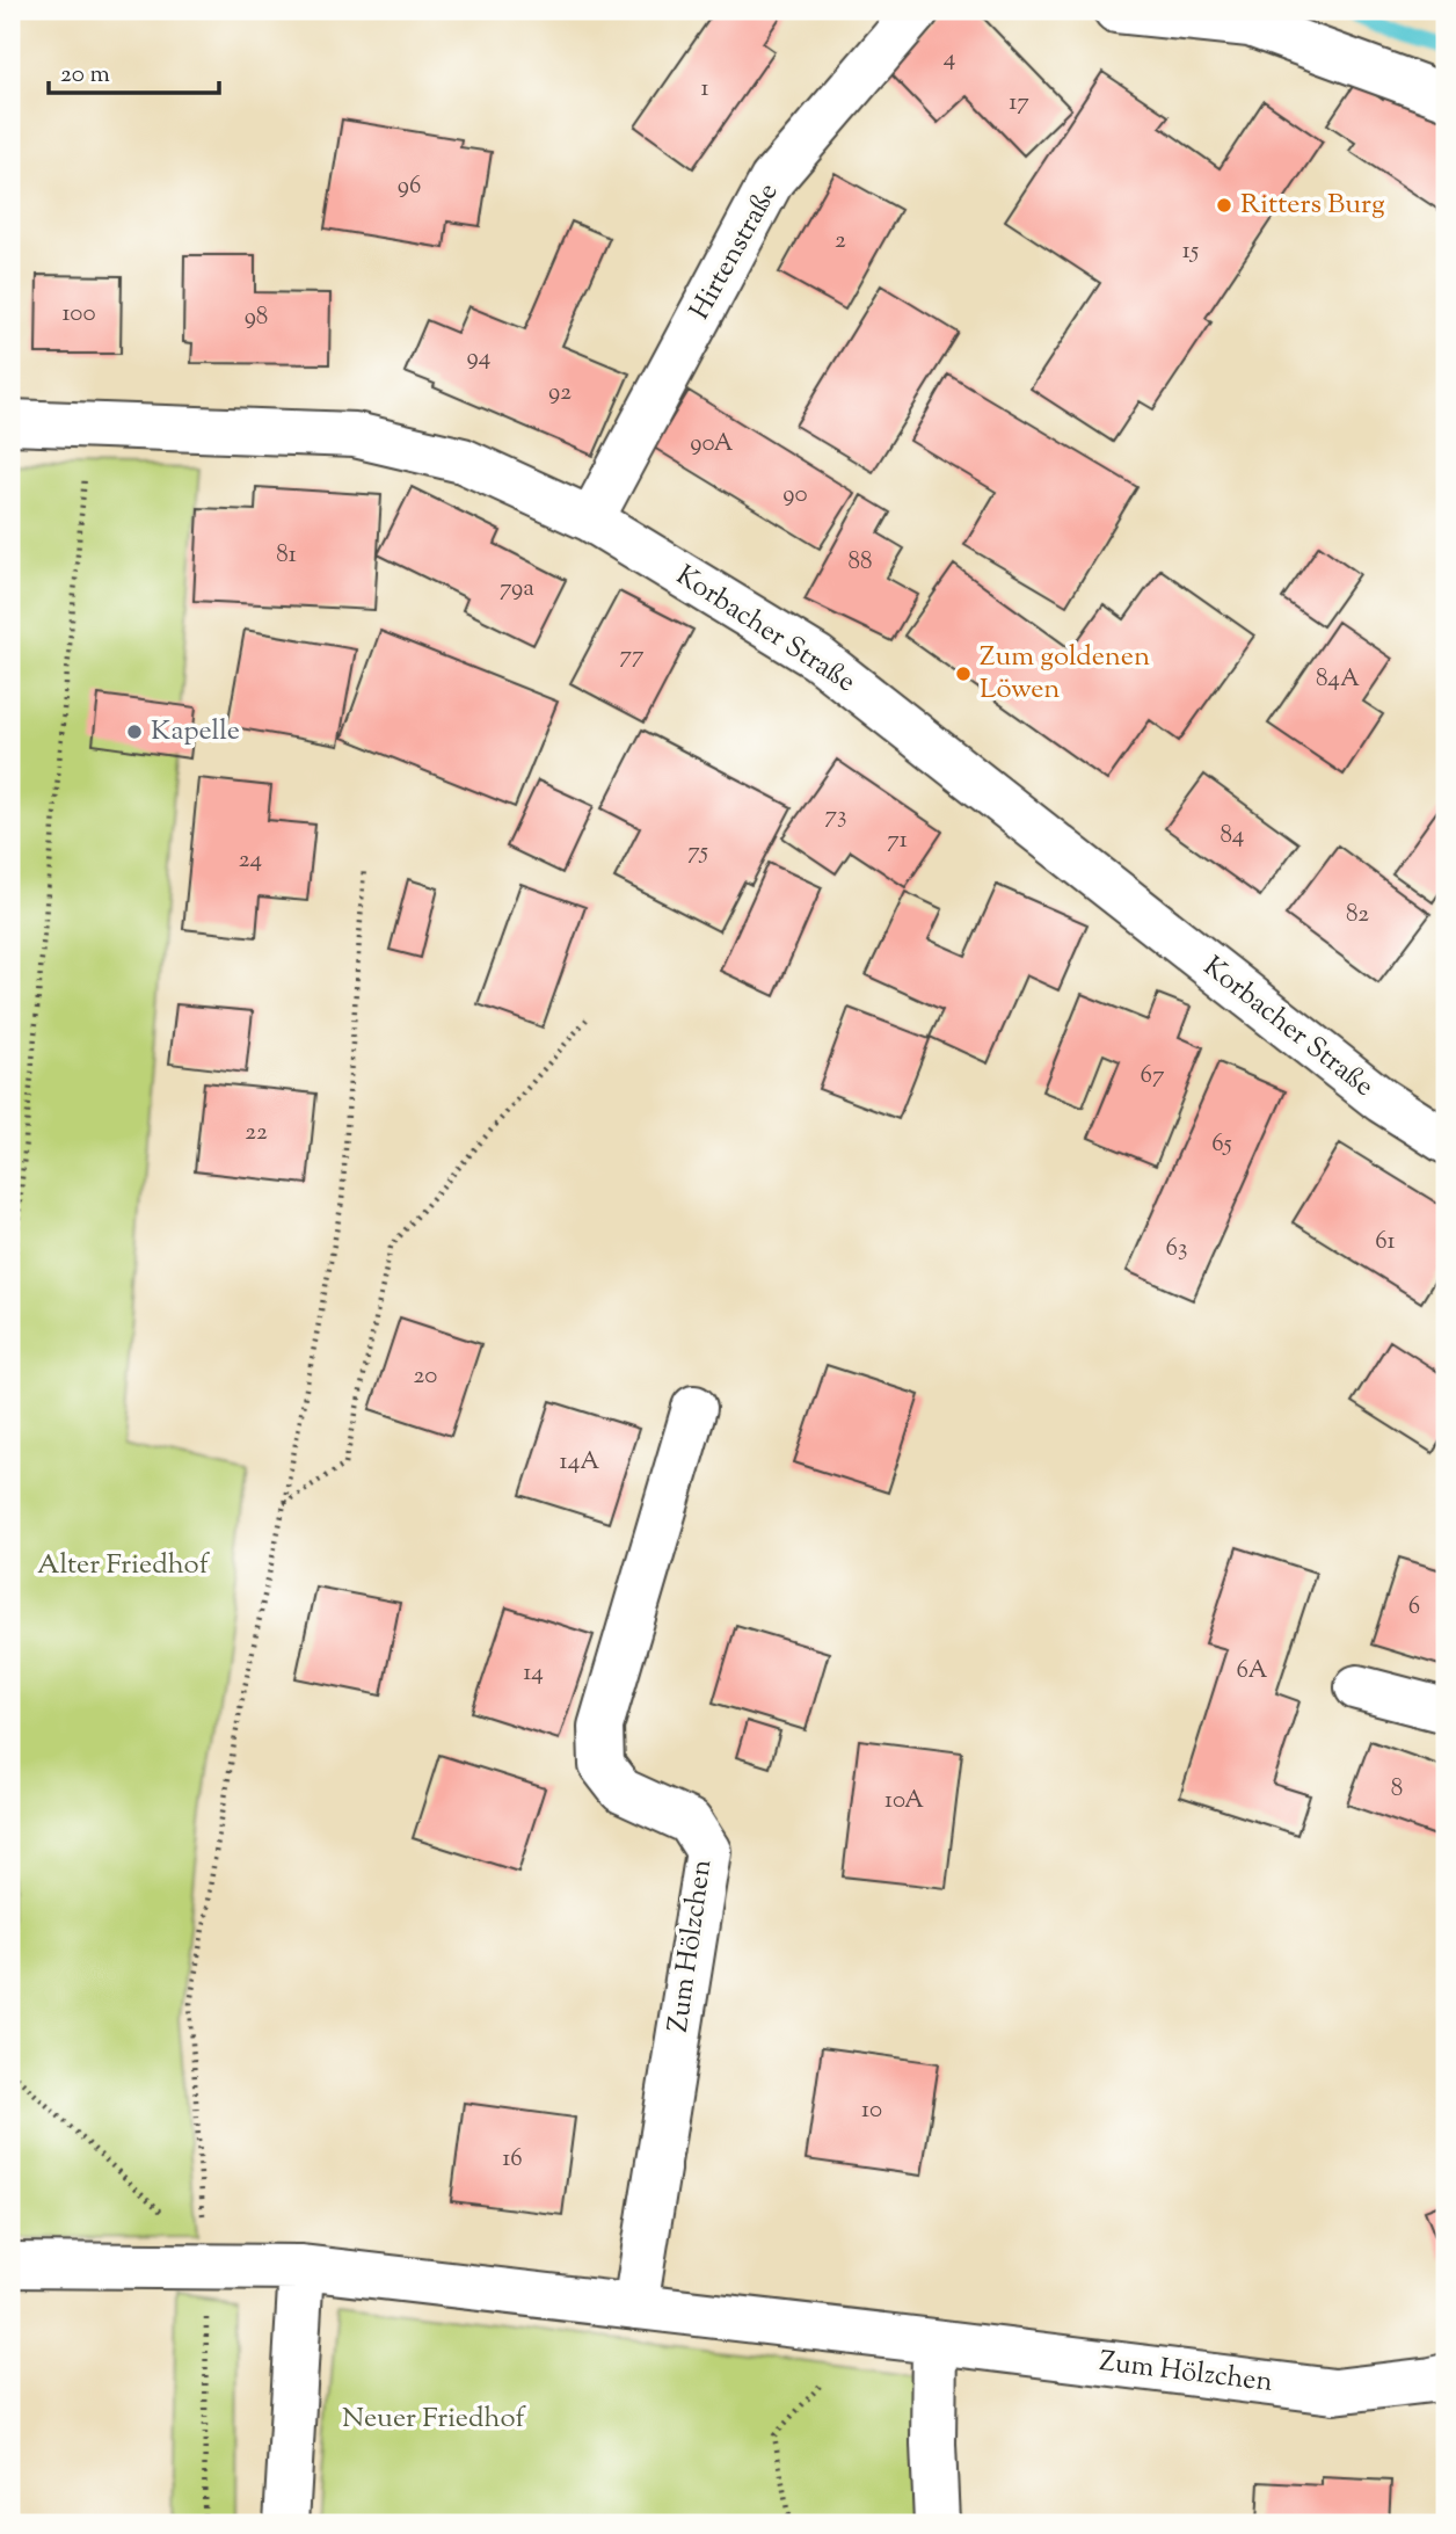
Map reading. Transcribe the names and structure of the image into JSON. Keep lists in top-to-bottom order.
{
  "streets": {
    "street": ["Hirtenstraße", "Korbacher Straße", "Zum Hölzchen"]
  },
  "crossings": [
    ["Hirtenstraße", "Korbacher Straße"]
  ],
  "parks": ["Alter Friedhof", "Neuer Friedhof"],
  "places": ["Ritters Burg", "Zum goldenen Löwen", "Kapelle"],
  "house_numbers": [
    "4",
    "1",
    "17",
    "96",
    "2",
    "15",
    "100",
    "98",
    "94",
    "92",
    "90A",
    "90",
    "81",
    "88",
    "79a",
    "77",
    "84A",
    "73",
    "84",
    "71",
    "75",
    "24",
    "82",
    "67",
    "22",
    "65",
    "61",
    "63",
    "20",
    "14A",
    "6",
    "6A",
    "14",
    "8",
    "10A",
    "10",
    "16"
  ],
  "scale_bar": "20 m"
}
